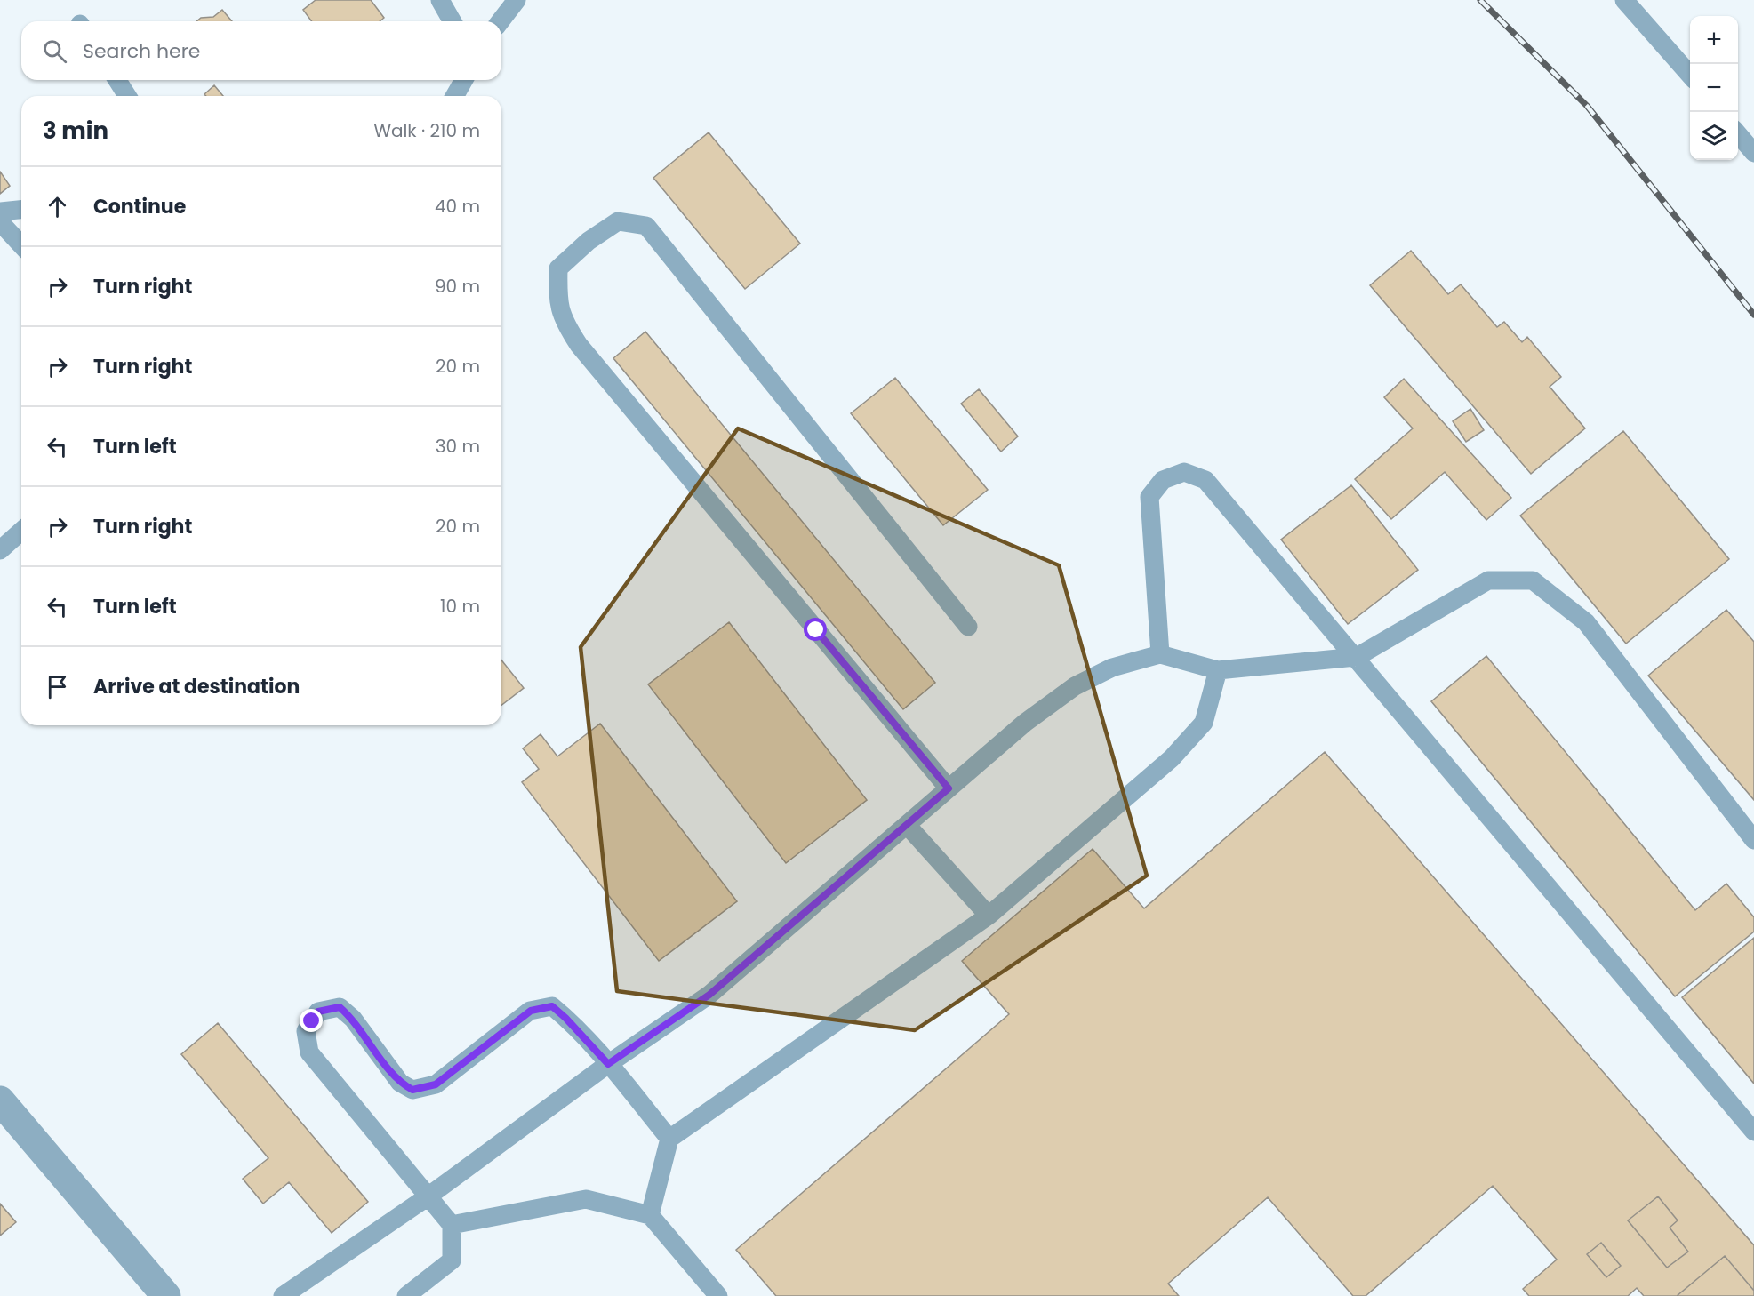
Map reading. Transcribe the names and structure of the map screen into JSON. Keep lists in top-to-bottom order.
{
  "page": {
    "map_buttons": ["+", "−"],
    "search": "Search here",
    "heading": ["3 min", "Walk · 210 m"],
    "list": [
      ["Continue", "40 m"],
      ["Turn right", "90 m"],
      ["Turn right", "20 m"],
      ["Turn left", "30 m"],
      ["Turn right", "20 m"],
      ["Turn left", "10 m"],
      "Arrive at destination"
    ]
  }
}
